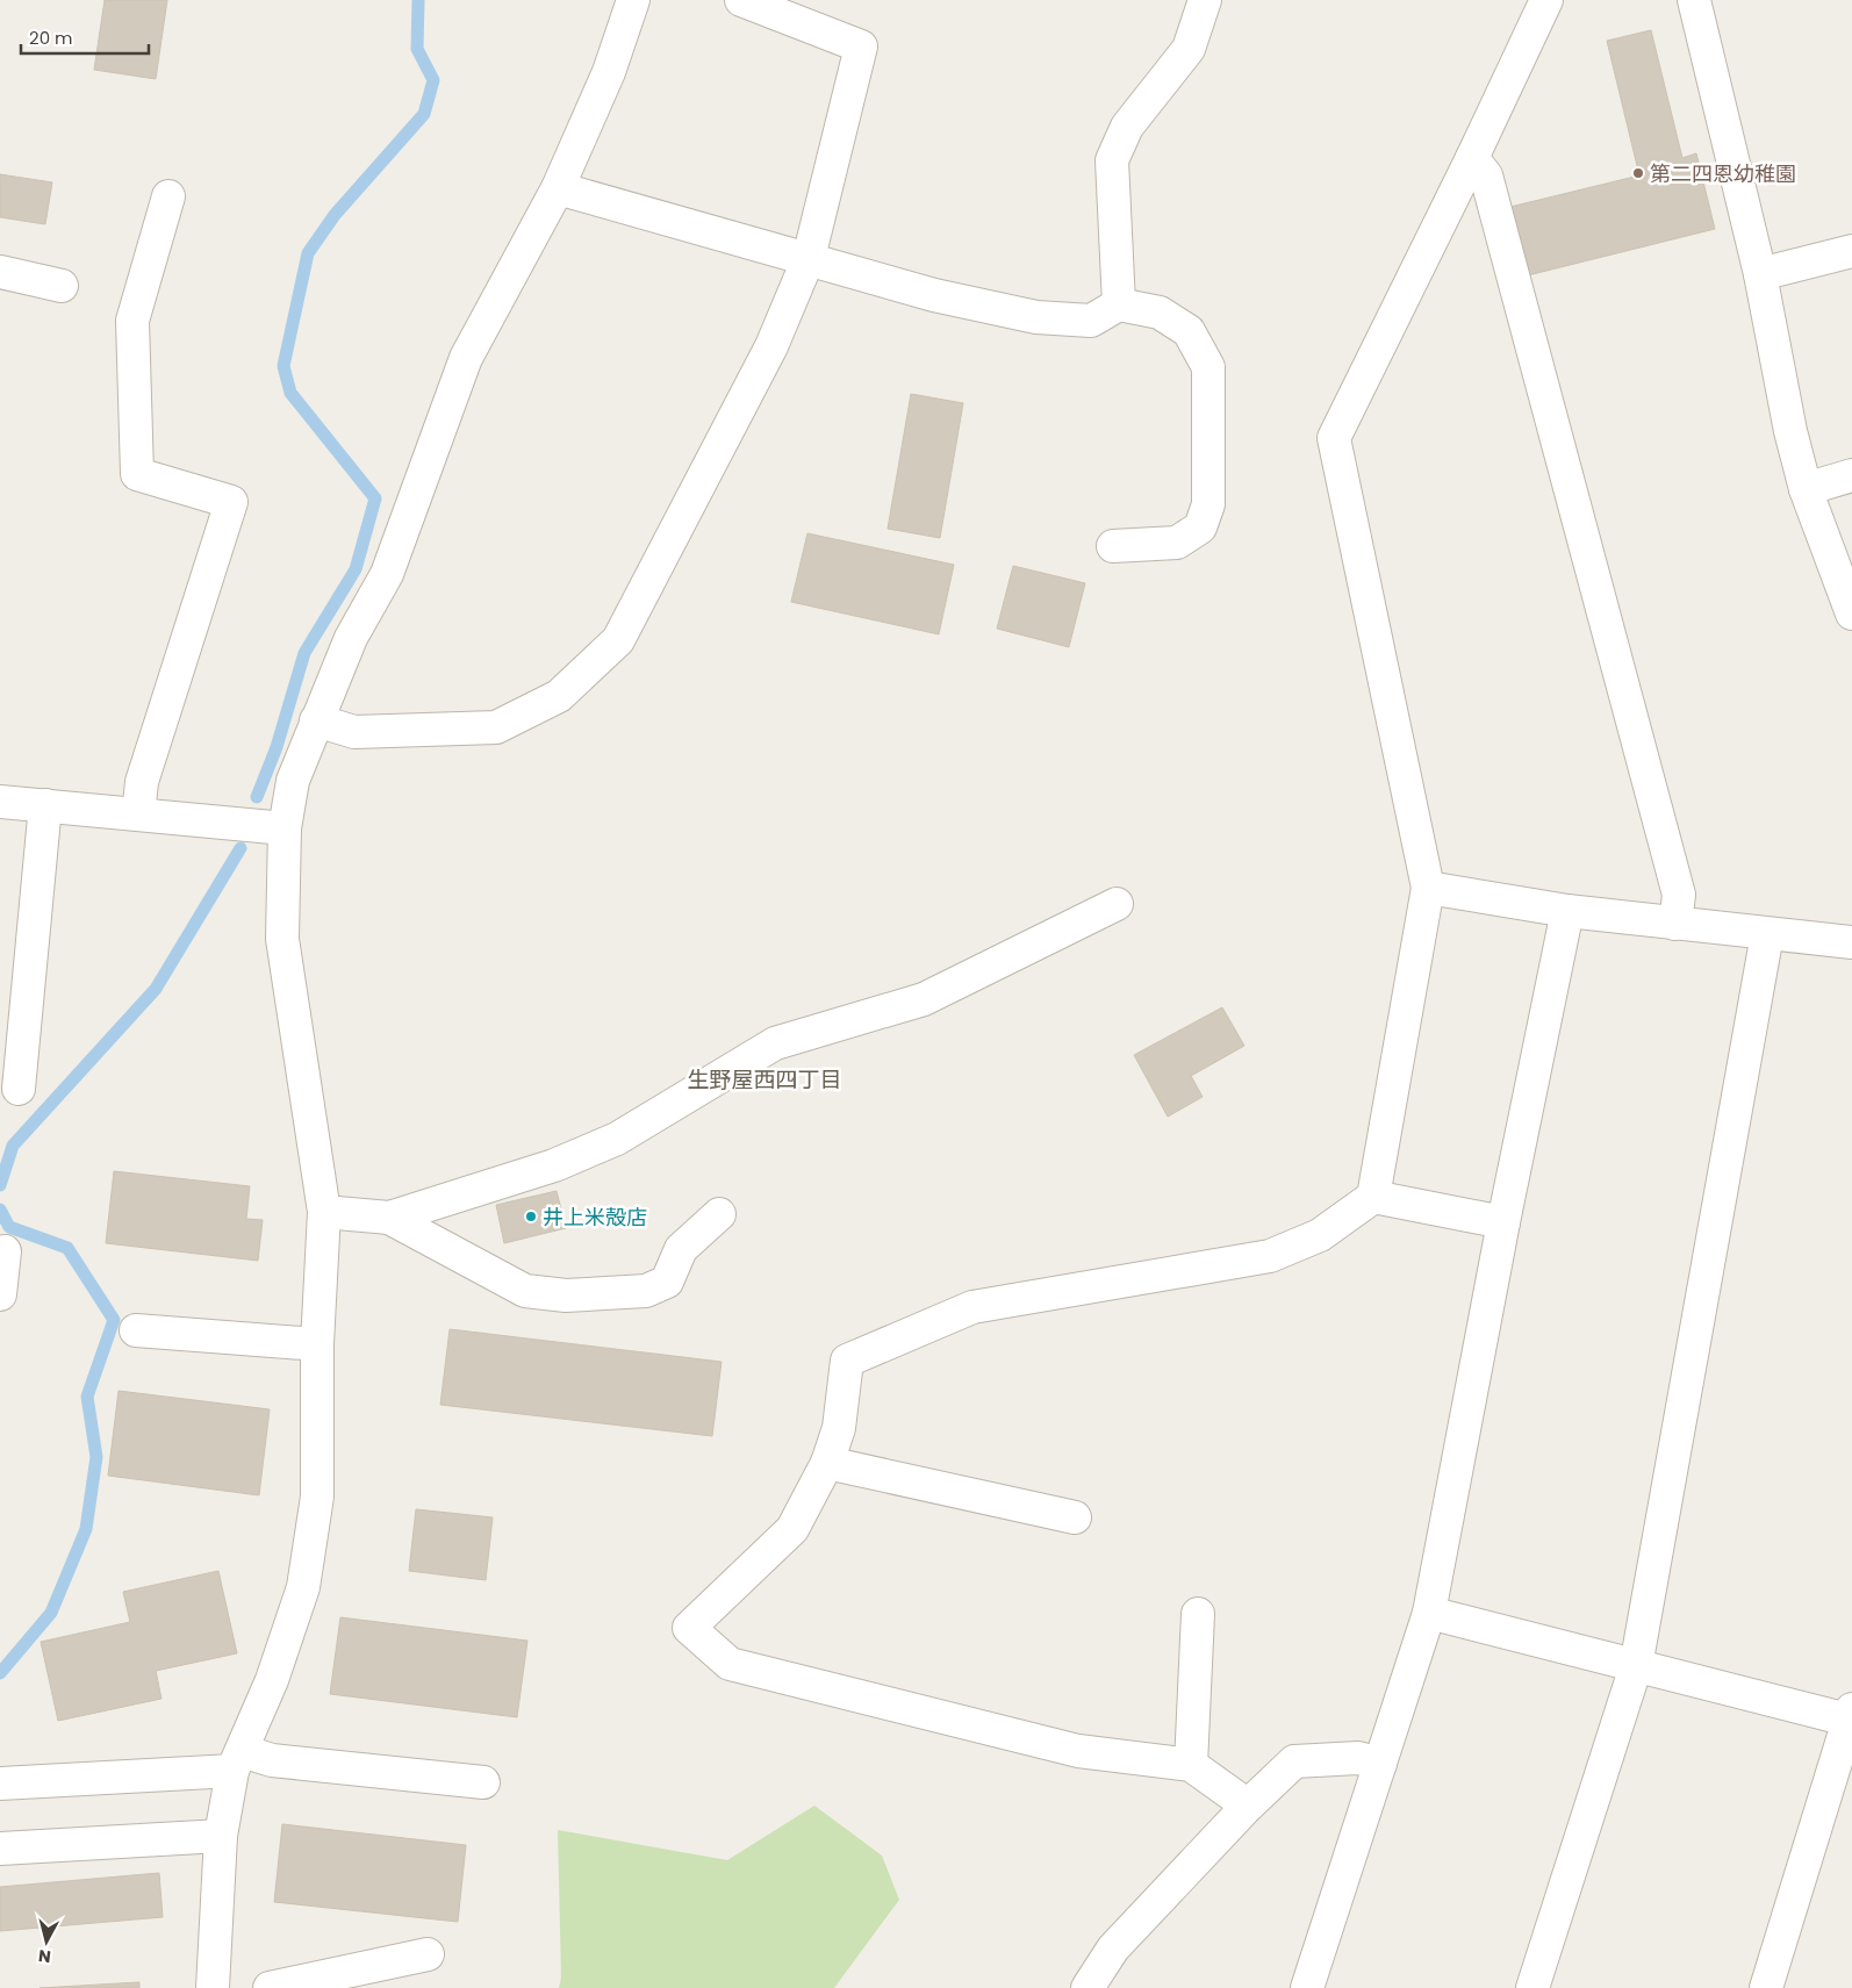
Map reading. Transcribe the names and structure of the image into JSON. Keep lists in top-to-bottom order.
{
  "districts": ["生野屋西四丁目"],
  "places": ["第二四恩幼稚園", "井上米殻店"],
  "scale_bar": "20 m",
  "north": "bottom"
}
